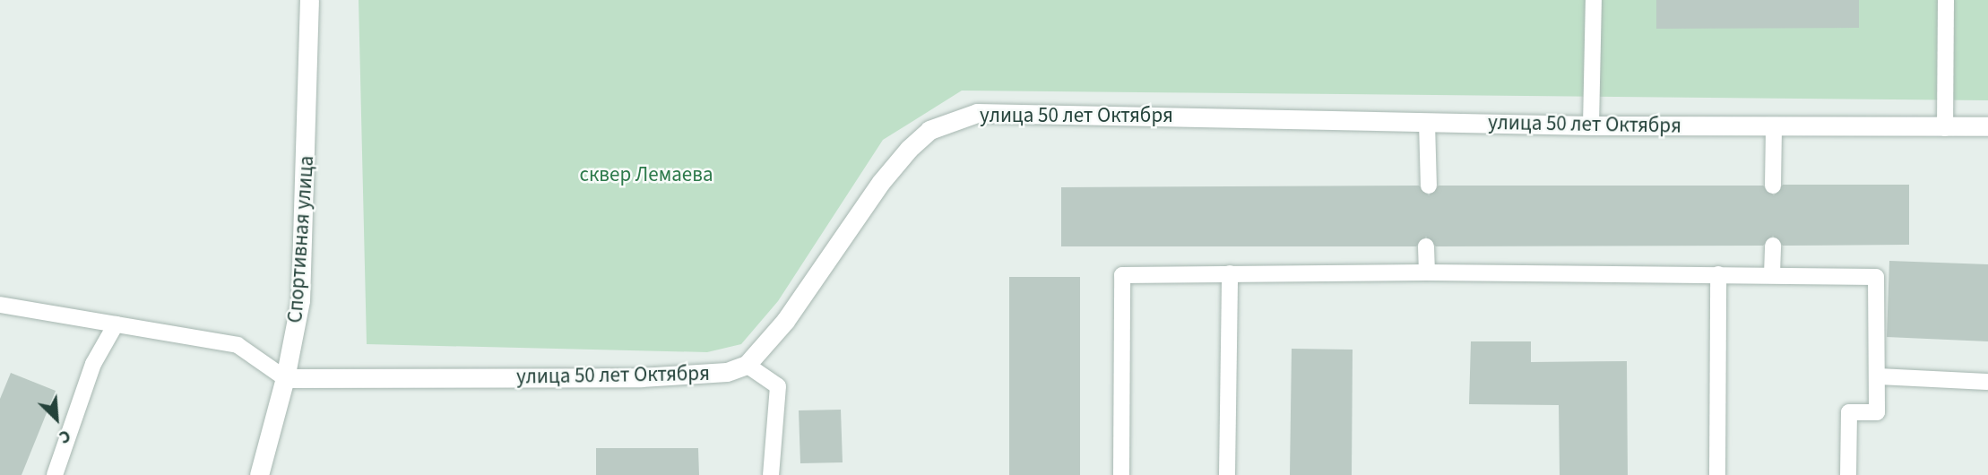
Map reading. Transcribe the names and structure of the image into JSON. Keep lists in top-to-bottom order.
{
  "streets": {
    "street": ["улица 50 лет Октября", "Спортивная улица"]
  },
  "crossings": [
    ["улица 50 лет Октября", "Спортивная улица"]
  ],
  "parks": ["сквер Лемаева"],
  "north": "bottom right"
}
